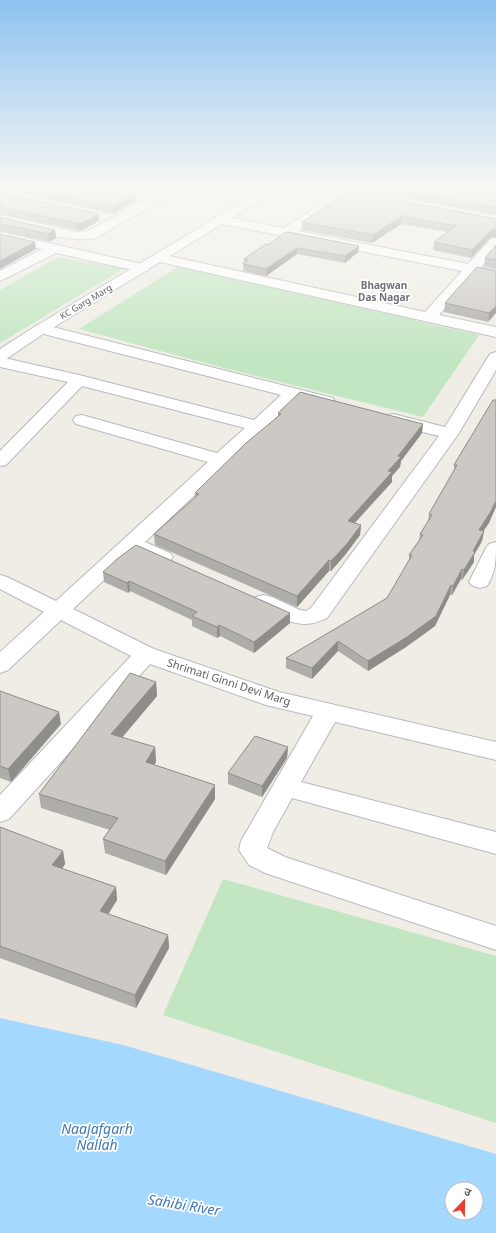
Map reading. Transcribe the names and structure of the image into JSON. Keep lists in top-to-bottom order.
{
  "streets": {
    "street": ["KC Garg Marg", "Shrimati Ginni Devi Marg"]
  },
  "districts": ["Bhagwan Das Nagar"],
  "water": ["Naajafgarh Nallah", "Sahibi River"],
  "north": "top"
}
